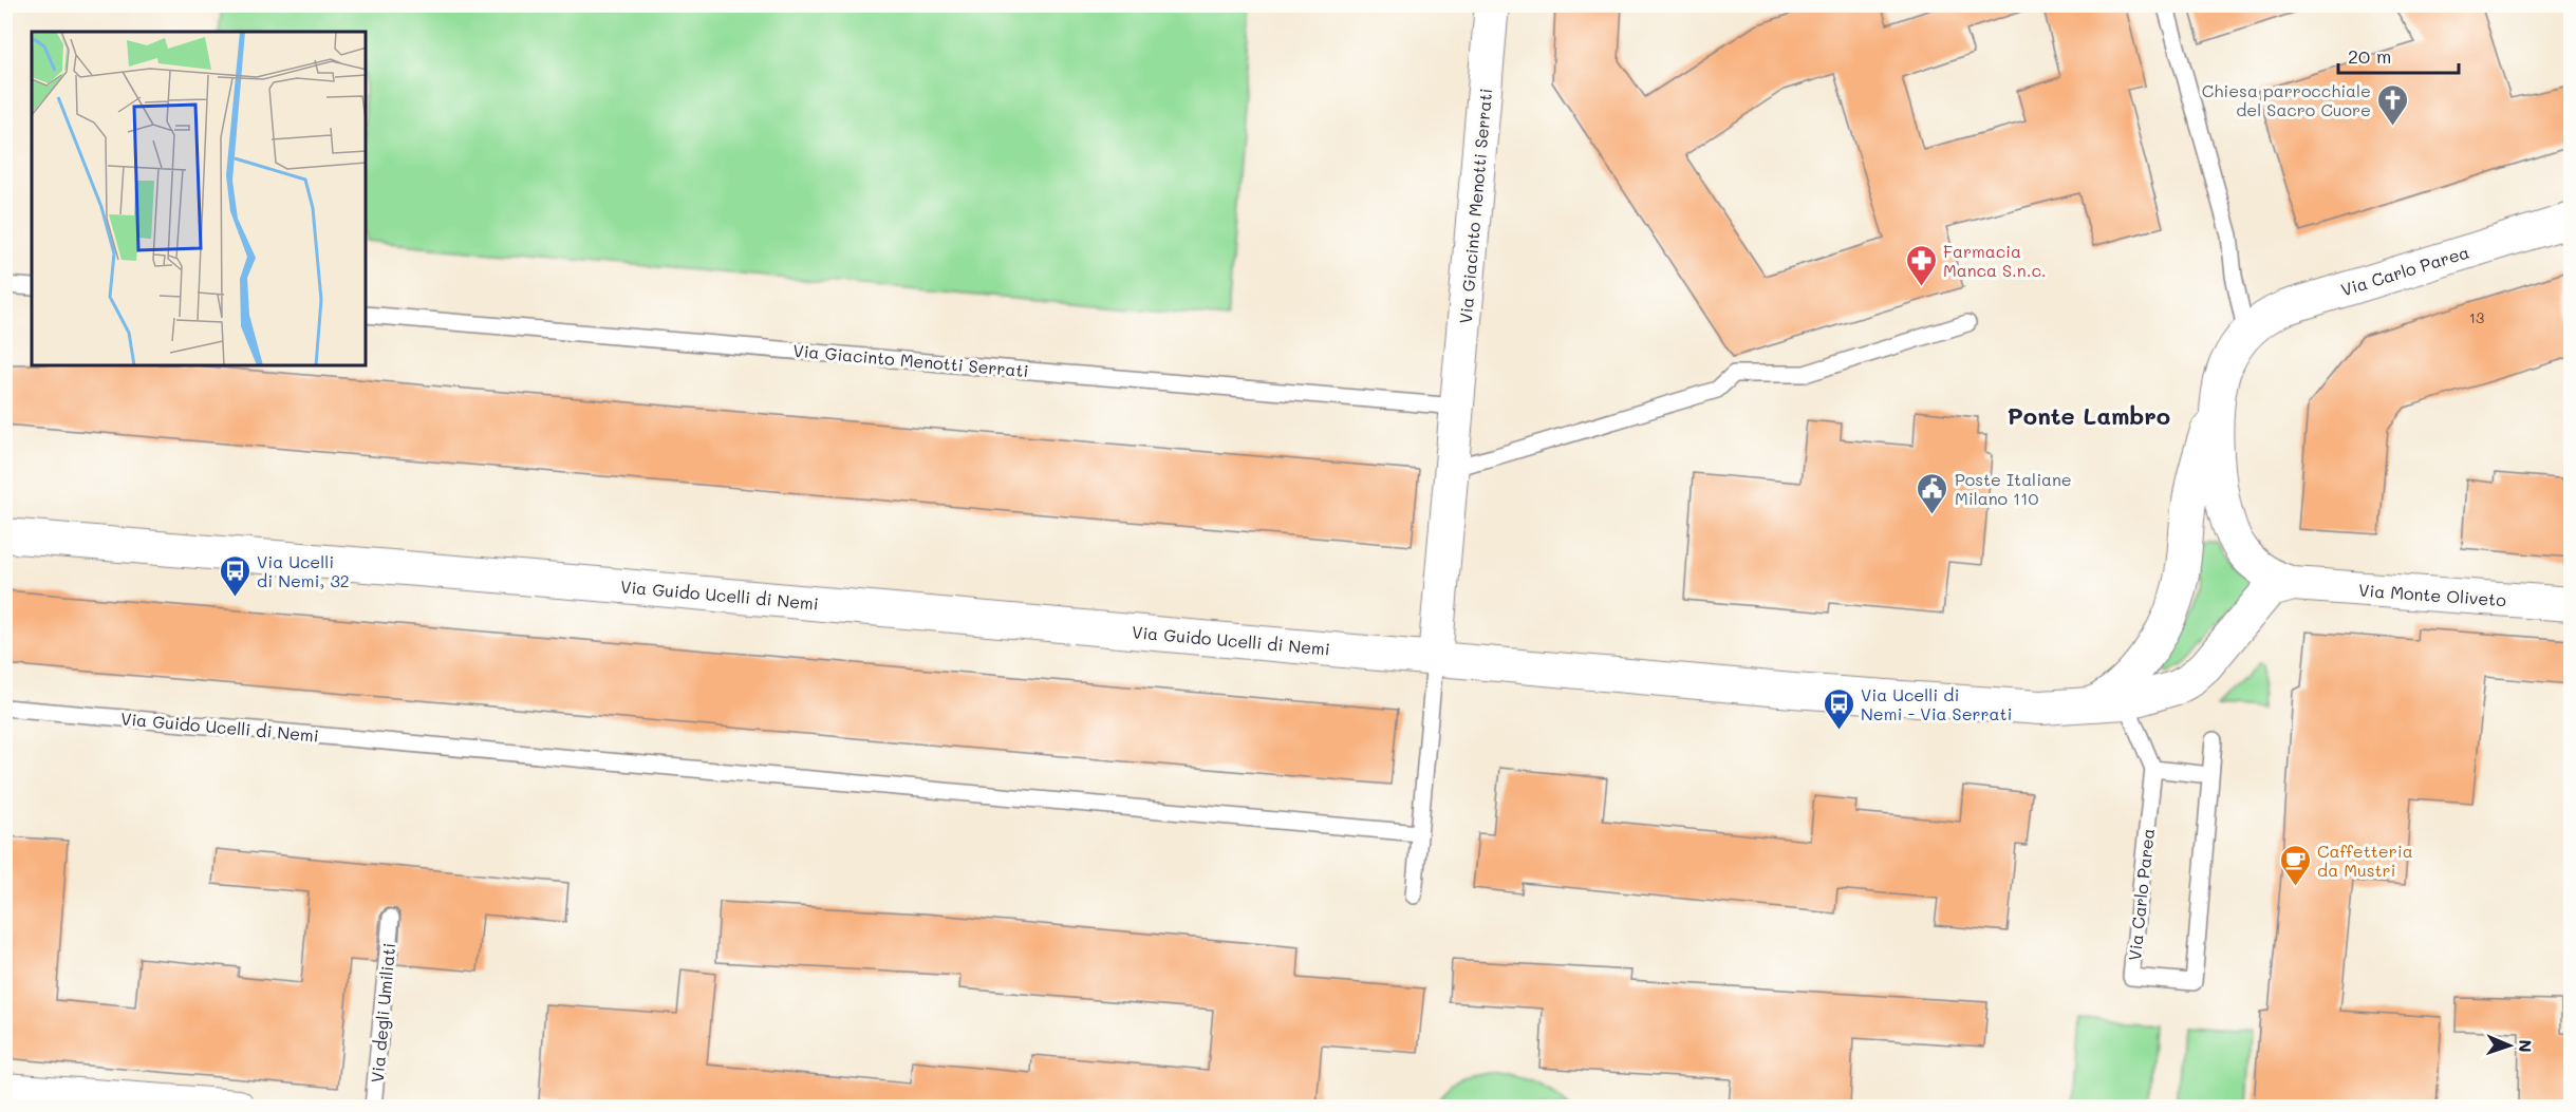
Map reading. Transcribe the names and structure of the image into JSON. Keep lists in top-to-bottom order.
{
  "streets": {
    "street": [
      "Via Giacinto Menotti Serrati",
      "Via Carlo Parea",
      "Via Guido Ucelli di Nemi",
      "Via Monte Oliveto"
    ],
    "lane": ["Via degli Umiliati"]
  },
  "crossings": [
    ["Via Giacinto Menotti Serrati", "Via Guido Ucelli di Nemi"],
    ["Via Carlo Parea", "Via Guido Ucelli di Nemi"],
    ["Via Carlo Parea", "Via Monte Oliveto"],
    ["Via Guido Ucelli di Nemi", "Via Monte Oliveto"]
  ],
  "districts": ["Ponte Lambro"],
  "places": {
    "church": ["Chiesa parrocchiale del Sacro Cuore"],
    "pharmacy": ["Farmacia Manca S.n.c."],
    "public building": ["Poste Italiane Milano 110"],
    "bus stop": ["Via Ucelli di Nemi, 32", "Via Ucelli di Nemi - Via Serrati"],
    "cafe": ["Caffetteria da Mustri"]
  },
  "house_numbers": ["13"],
  "scale_bar": "20 m",
  "north": "right"
}
